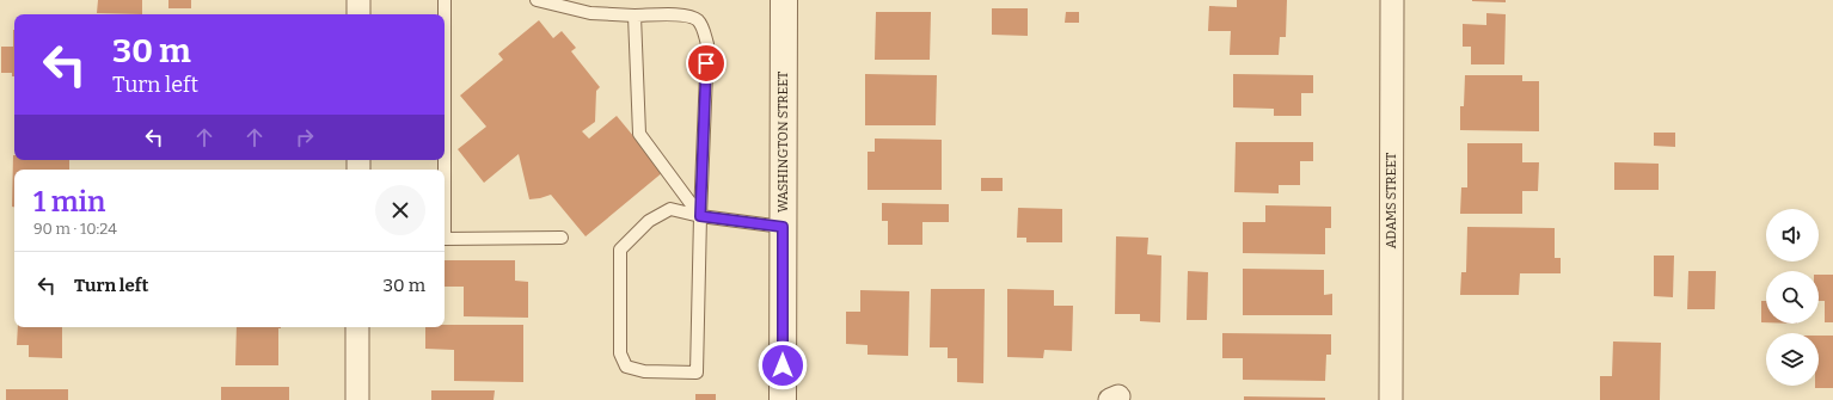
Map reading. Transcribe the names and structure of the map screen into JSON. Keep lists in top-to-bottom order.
{
  "streets": {
    "street": ["WASHINGTON STREET", "ADAMS STREET"]
  },
  "page": {
    "turn": ["30 m", "Turn left"],
    "heading": ["1 min", "90 m · 10:24"],
    "list": [
      {
        "name": "Turn left",
        "value": "30 m"
      }
    ]
  }
}
